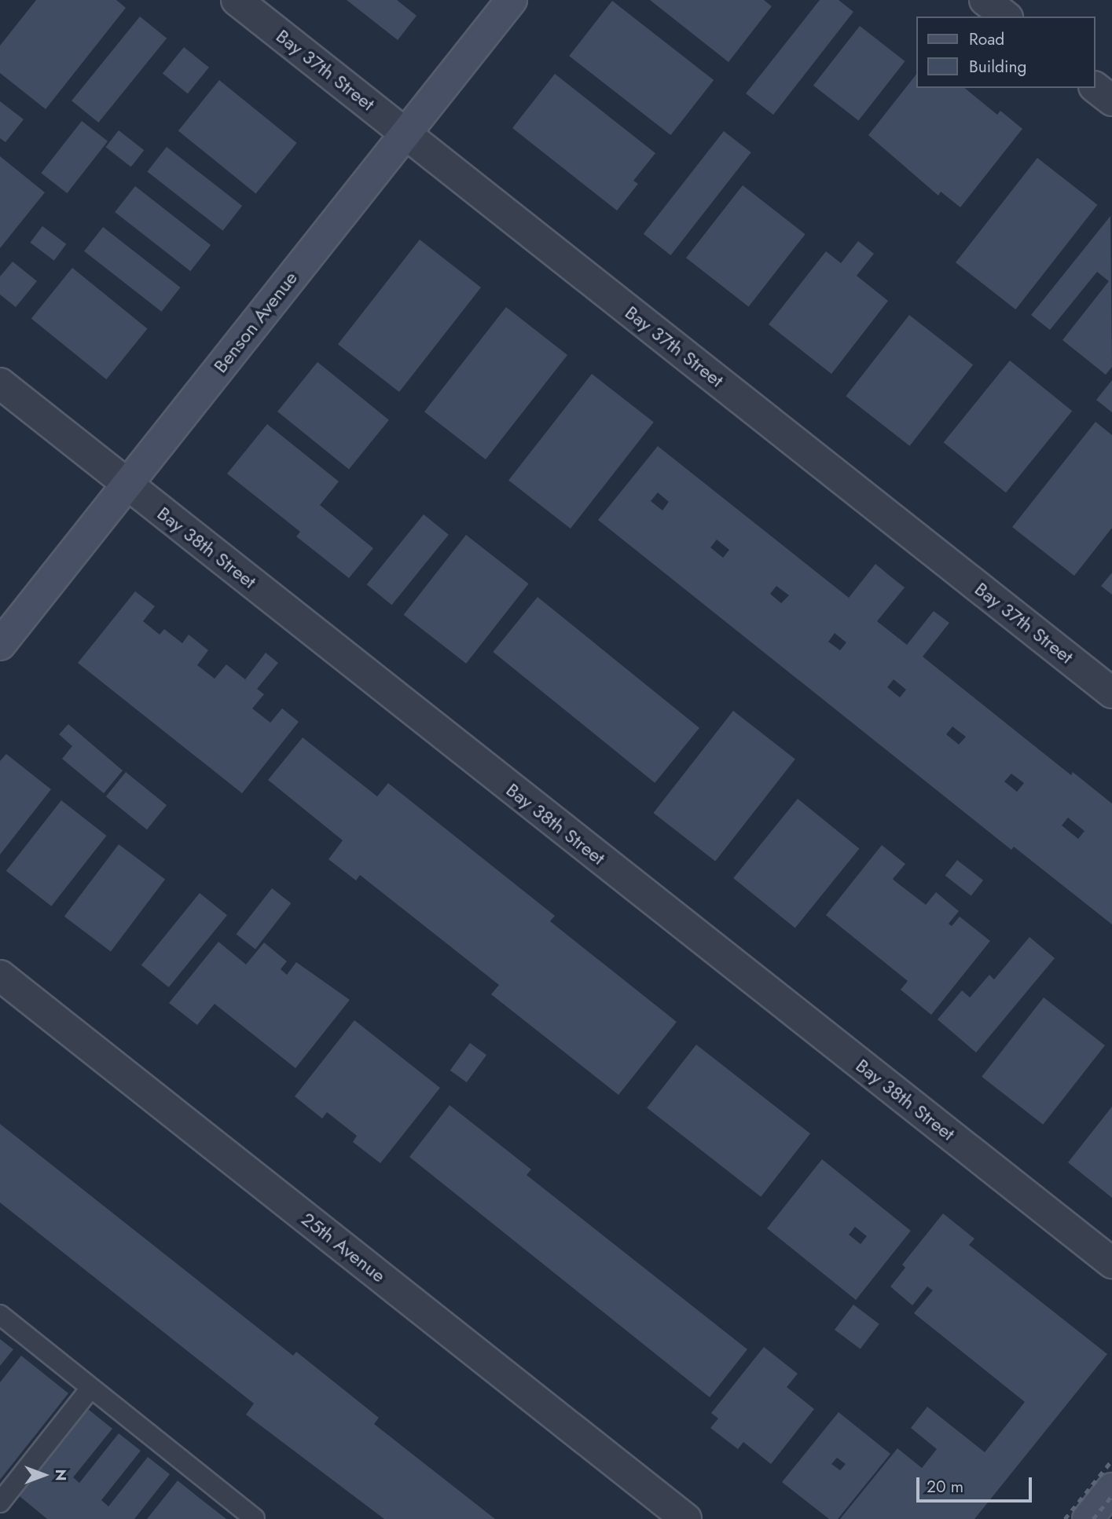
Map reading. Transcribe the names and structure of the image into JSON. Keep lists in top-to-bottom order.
{
  "streets": {
    "street": [
      "Bay 37th Street",
      "Benson Avenue",
      "Bay 38th Street",
      "25th Avenue"
    ]
  },
  "crossings": [
    ["Bay 37th Street", "Benson Avenue"],
    ["Benson Avenue", "Bay 38th Street"]
  ],
  "legend": ["Road", "Building"],
  "scale_bar": "20 m",
  "north": "right"
}
